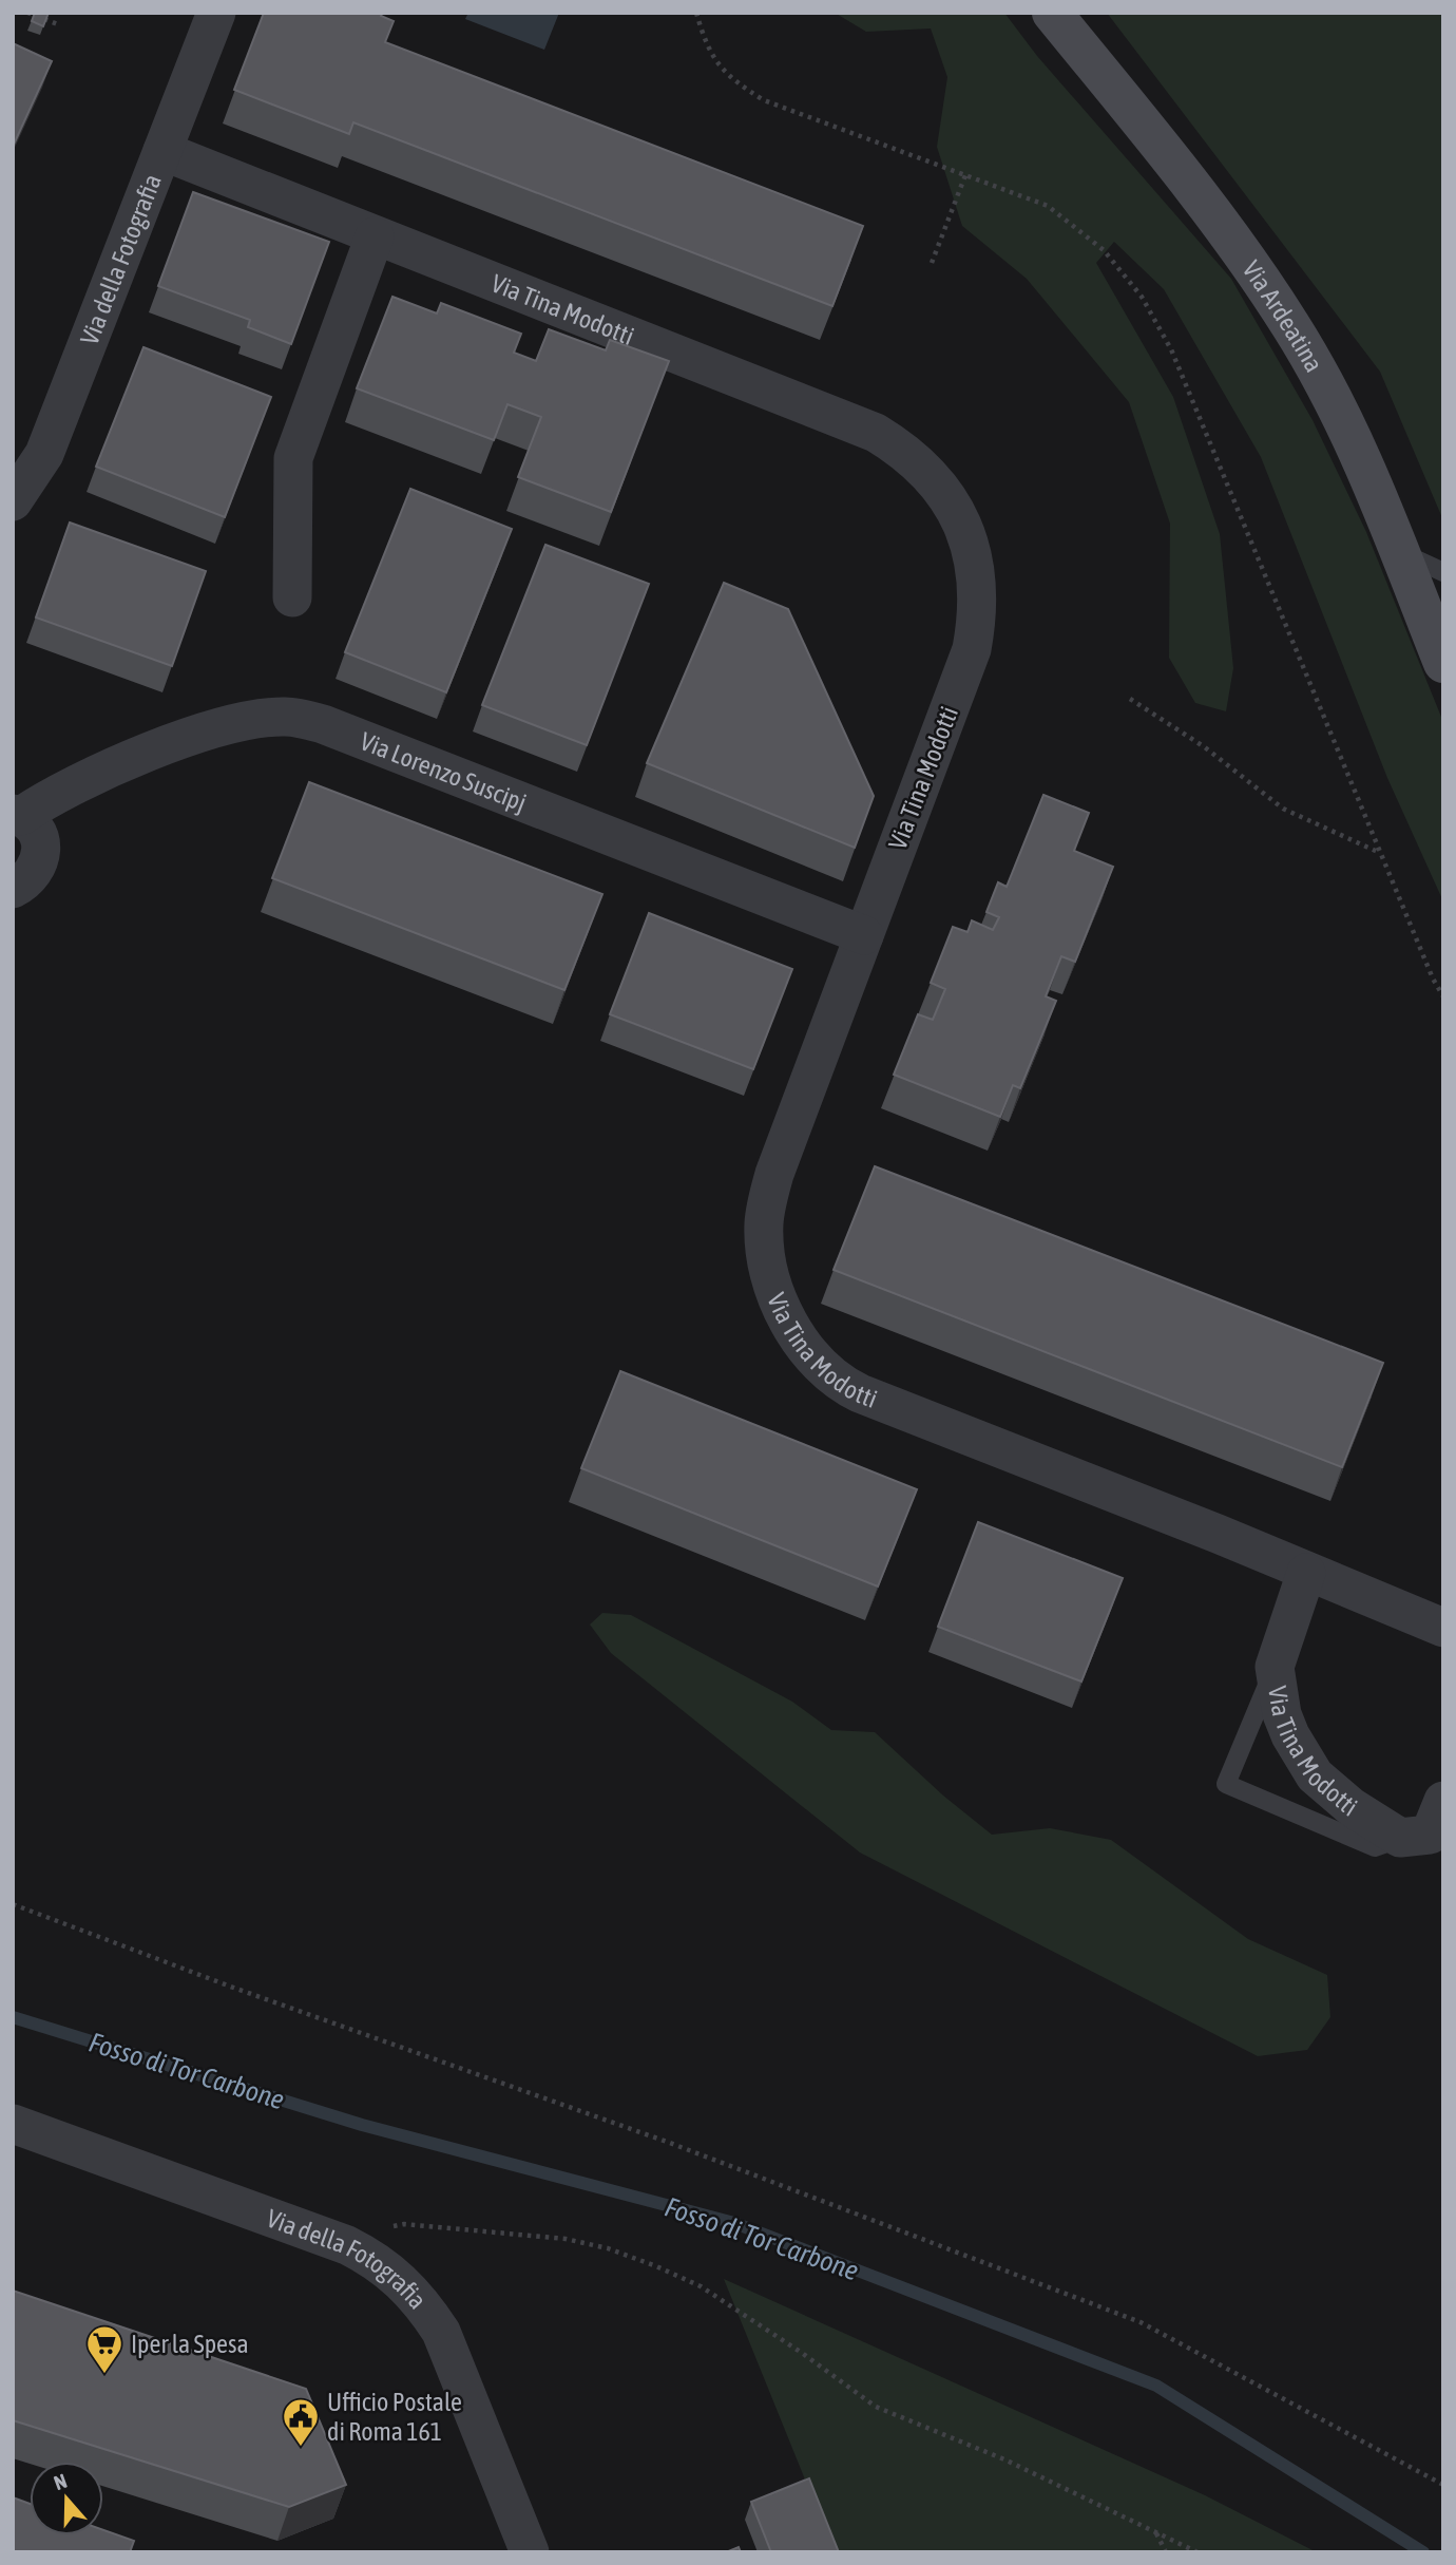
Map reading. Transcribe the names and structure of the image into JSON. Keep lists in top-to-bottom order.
{
  "streets": {
    "main road": ["Via Ardeatina"],
    "street": ["Via della Fotografia", "Via Tina Modotti", "Via Lorenzo Suscipj"]
  },
  "crossings": [
    ["Via della Fotografia", "Via Tina Modotti"],
    ["Via Tina Modotti", "Via Lorenzo Suscipj"]
  ],
  "water": ["Fosso di Tor Carbone"],
  "places": {
    "supermarket": ["Iper la Spesa"],
    "public building": ["Ufficio Postale di Roma 161"]
  },
  "north": "top"
}
